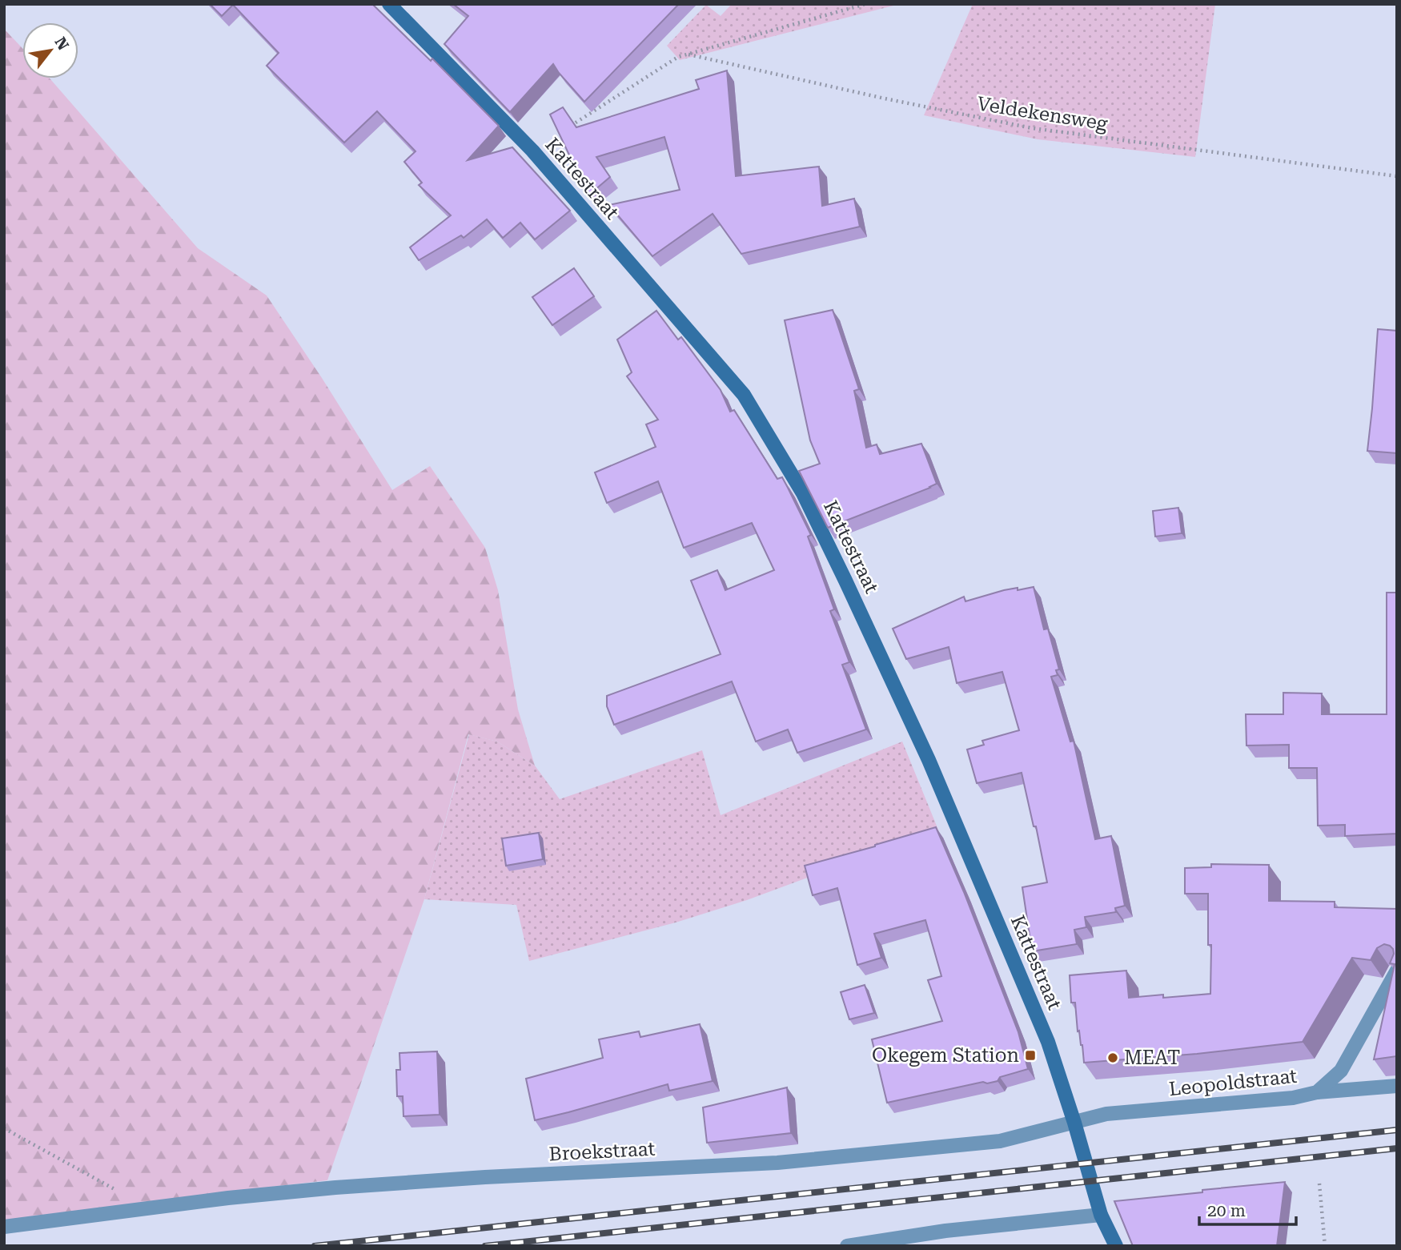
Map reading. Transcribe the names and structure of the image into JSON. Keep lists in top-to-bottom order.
{
  "streets": {
    "main road": ["Kattestraat"],
    "street": ["Leopoldstraat", "Broekstraat"],
    "path": ["Veldekensweg"]
  },
  "crossings": [
    ["Kattestraat", "Leopoldstraat"],
    ["Kattestraat", "Broekstraat"],
    ["Leopoldstraat", "Broekstraat"]
  ],
  "places": {
    "transit": ["Okegem Station"],
    "other": ["MEAT"]
  },
  "scale_bar": "20 m",
  "north": "top right"
}
